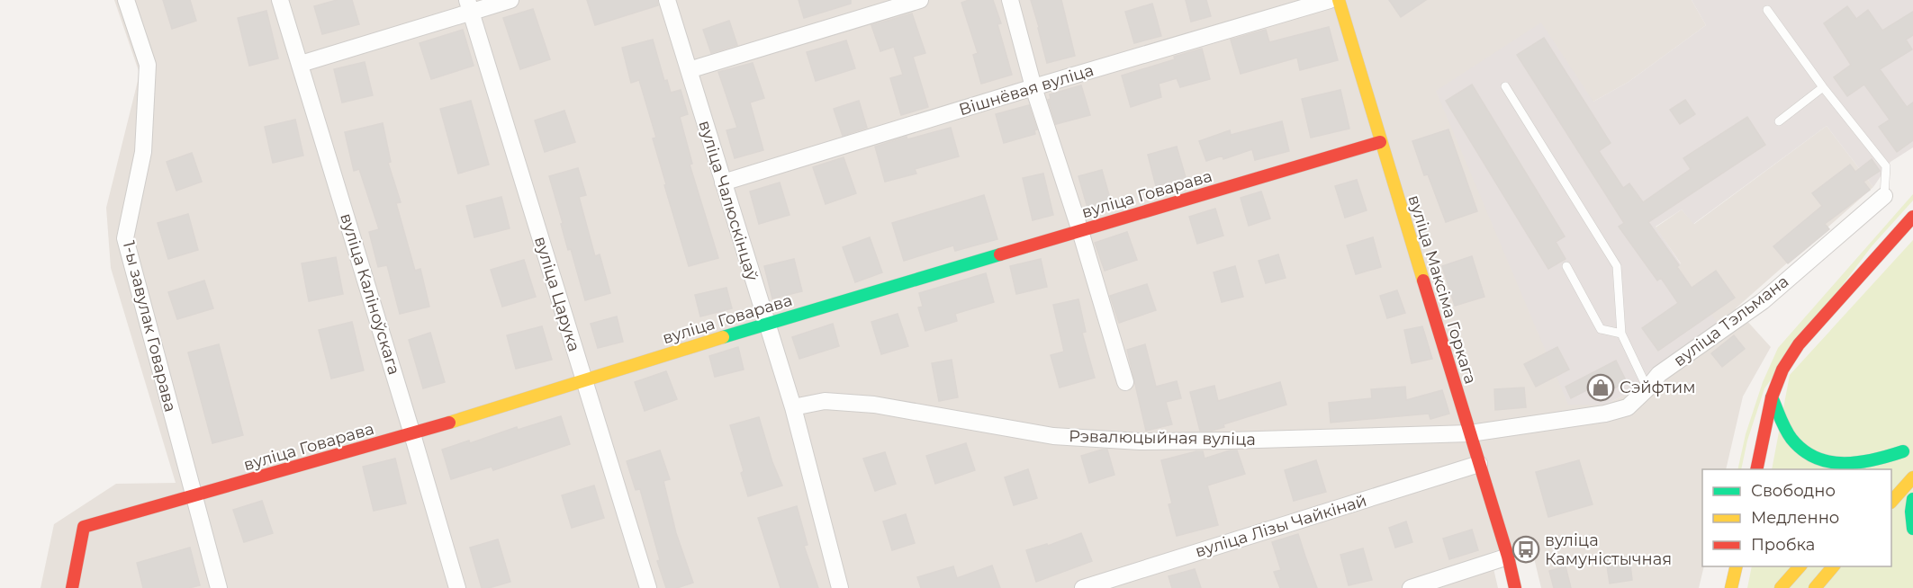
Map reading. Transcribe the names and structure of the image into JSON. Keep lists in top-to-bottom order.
{
  "streets": {
    "street": [
      "Вішнёвая вуліца",
      "вуліца Говарава",
      "вуліца Чалюскінцаў",
      "вуліца Максіма Горкага",
      "вуліца Каліноўскага",
      "вуліца Царука",
      "вуліца Тэльмана",
      "1-ы завулак Говарава",
      "Рэвалюцыйная вуліца",
      "вуліца Лізы Чайкінай"
    ]
  },
  "crossings": [
    ["Вішнёвая вуліца", "вуліца Чалюскінцаў"],
    ["вуліца Говарава", "вуліца Чалюскінцаў"],
    ["вуліца Говарава", "вуліца Максіма Горкага"],
    ["вуліца Говарава", "вуліца Каліноўскага"],
    ["вуліца Говарава", "вуліца Царука"],
    ["вуліца Говарава", "1-ы завулак Говарава"],
    ["вуліца Чалюскінцаў", "Рэвалюцыйная вуліца"],
    ["вуліца Максіма Горкага", "вуліца Тэльмана"],
    ["вуліца Максіма Горкага", "Рэвалюцыйная вуліца"],
    ["вуліца Максіма Горкага", "вуліца Лізы Чайкінай"],
    ["вуліца Тэльмана", "Рэвалюцыйная вуліца"]
  ],
  "places": {
    "shop": ["Сэйфтим"],
    "bus stop": ["вуліца Камуністычная"]
  },
  "legend": ["Свободно", "Медленно", "Пробка"]
}
